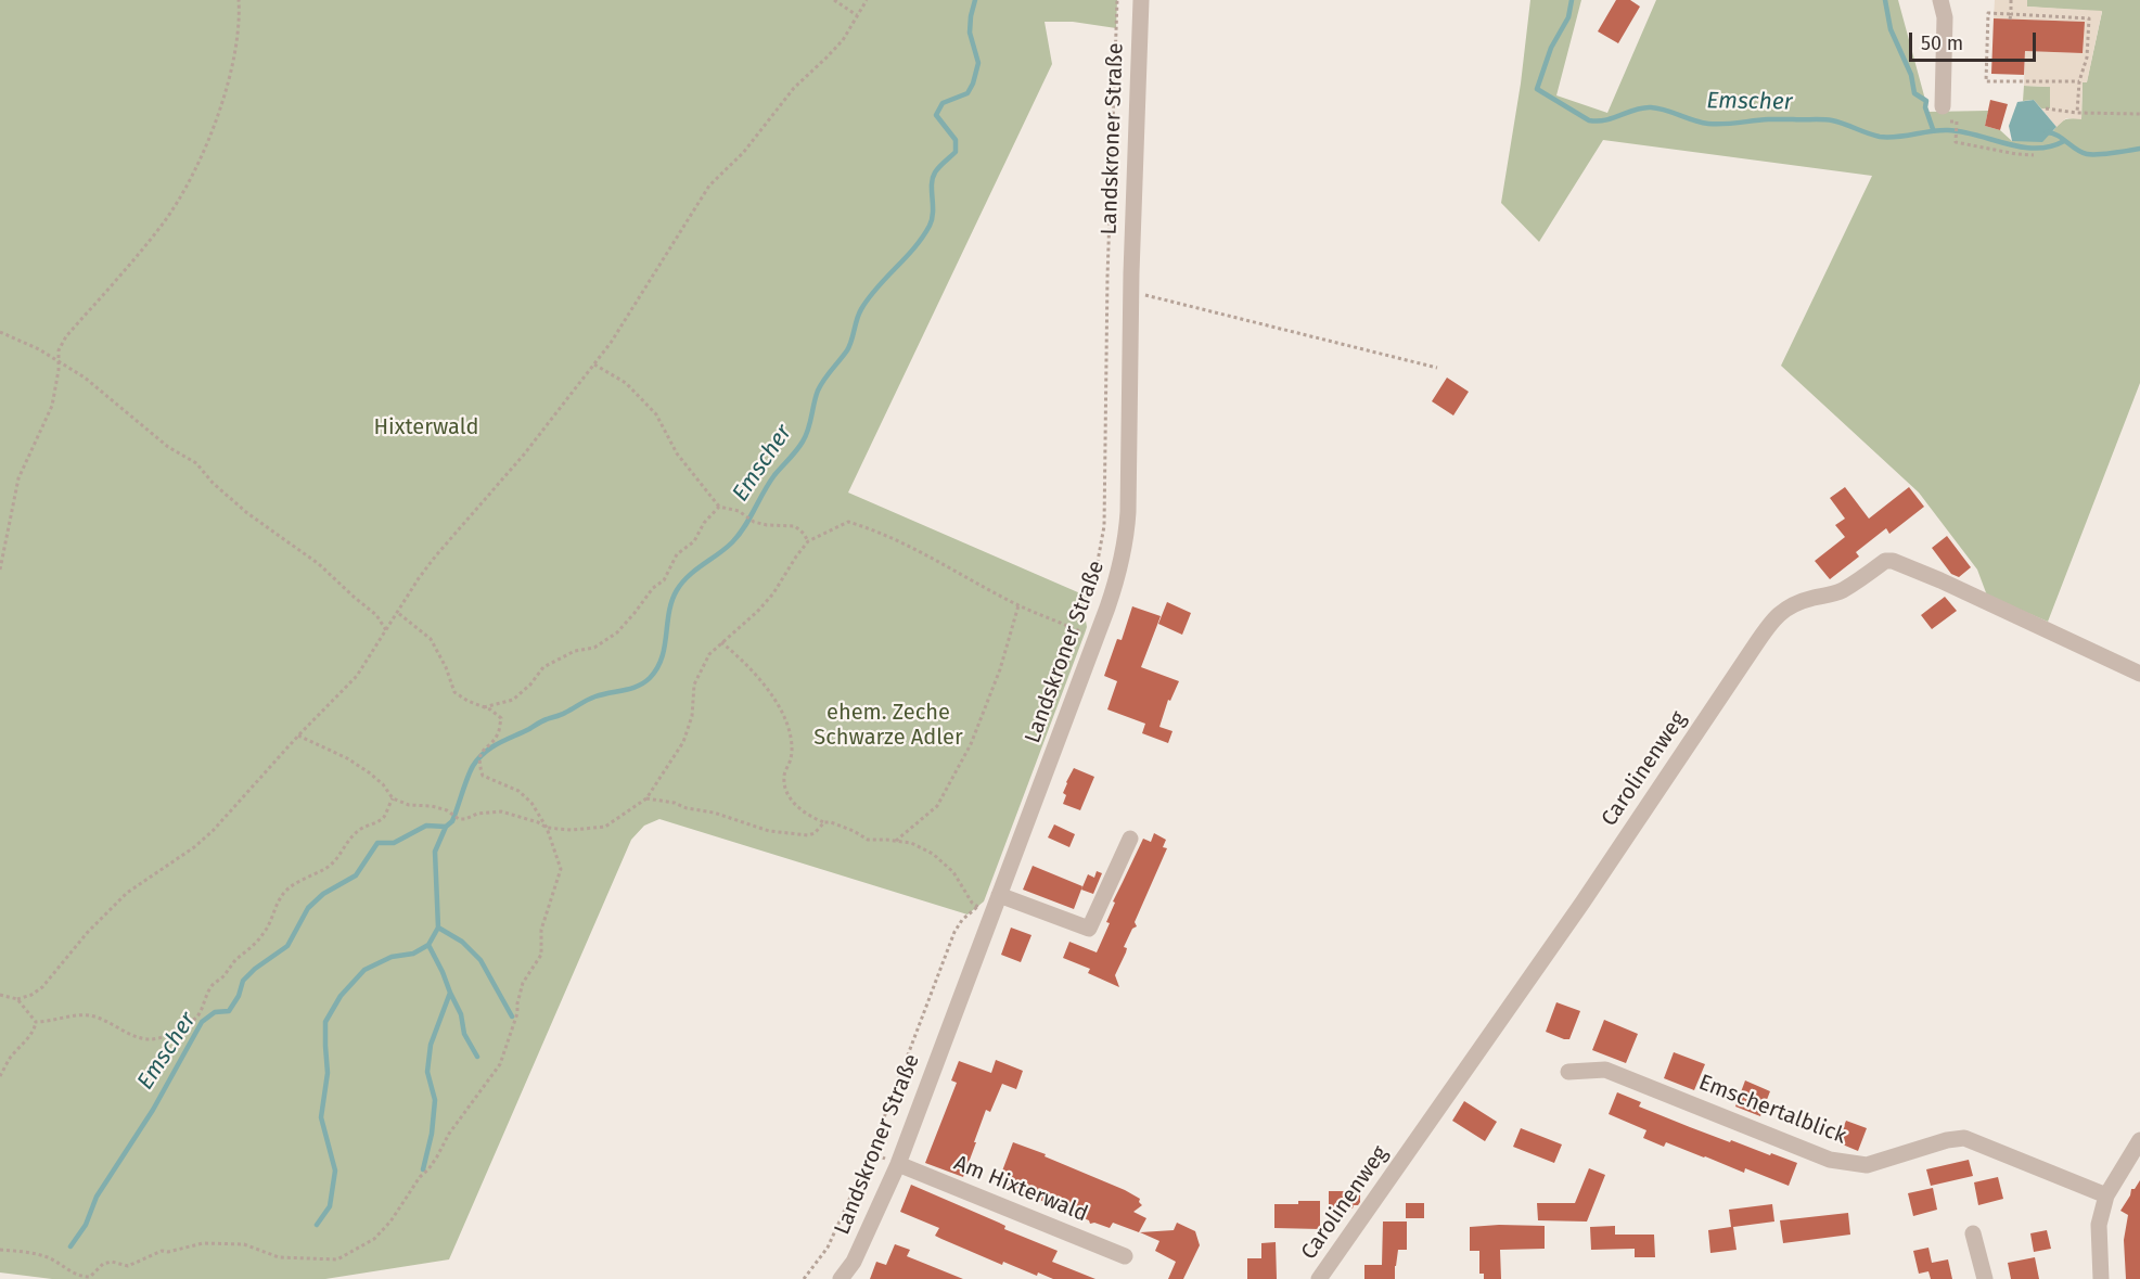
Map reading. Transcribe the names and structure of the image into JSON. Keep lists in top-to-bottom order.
{
  "streets": {
    "street": [
      "Landskroner Straße",
      "Carolinenweg",
      "Emschertalblick",
      "Am Hixterwald"
    ]
  },
  "crossings": [
    ["Landskroner Straße", "Am Hixterwald"]
  ],
  "water": ["Emscher"],
  "parks": ["Hixterwald", "ehem. Zeche Schwarze Adler"],
  "scale_bar": "50 m"
}
